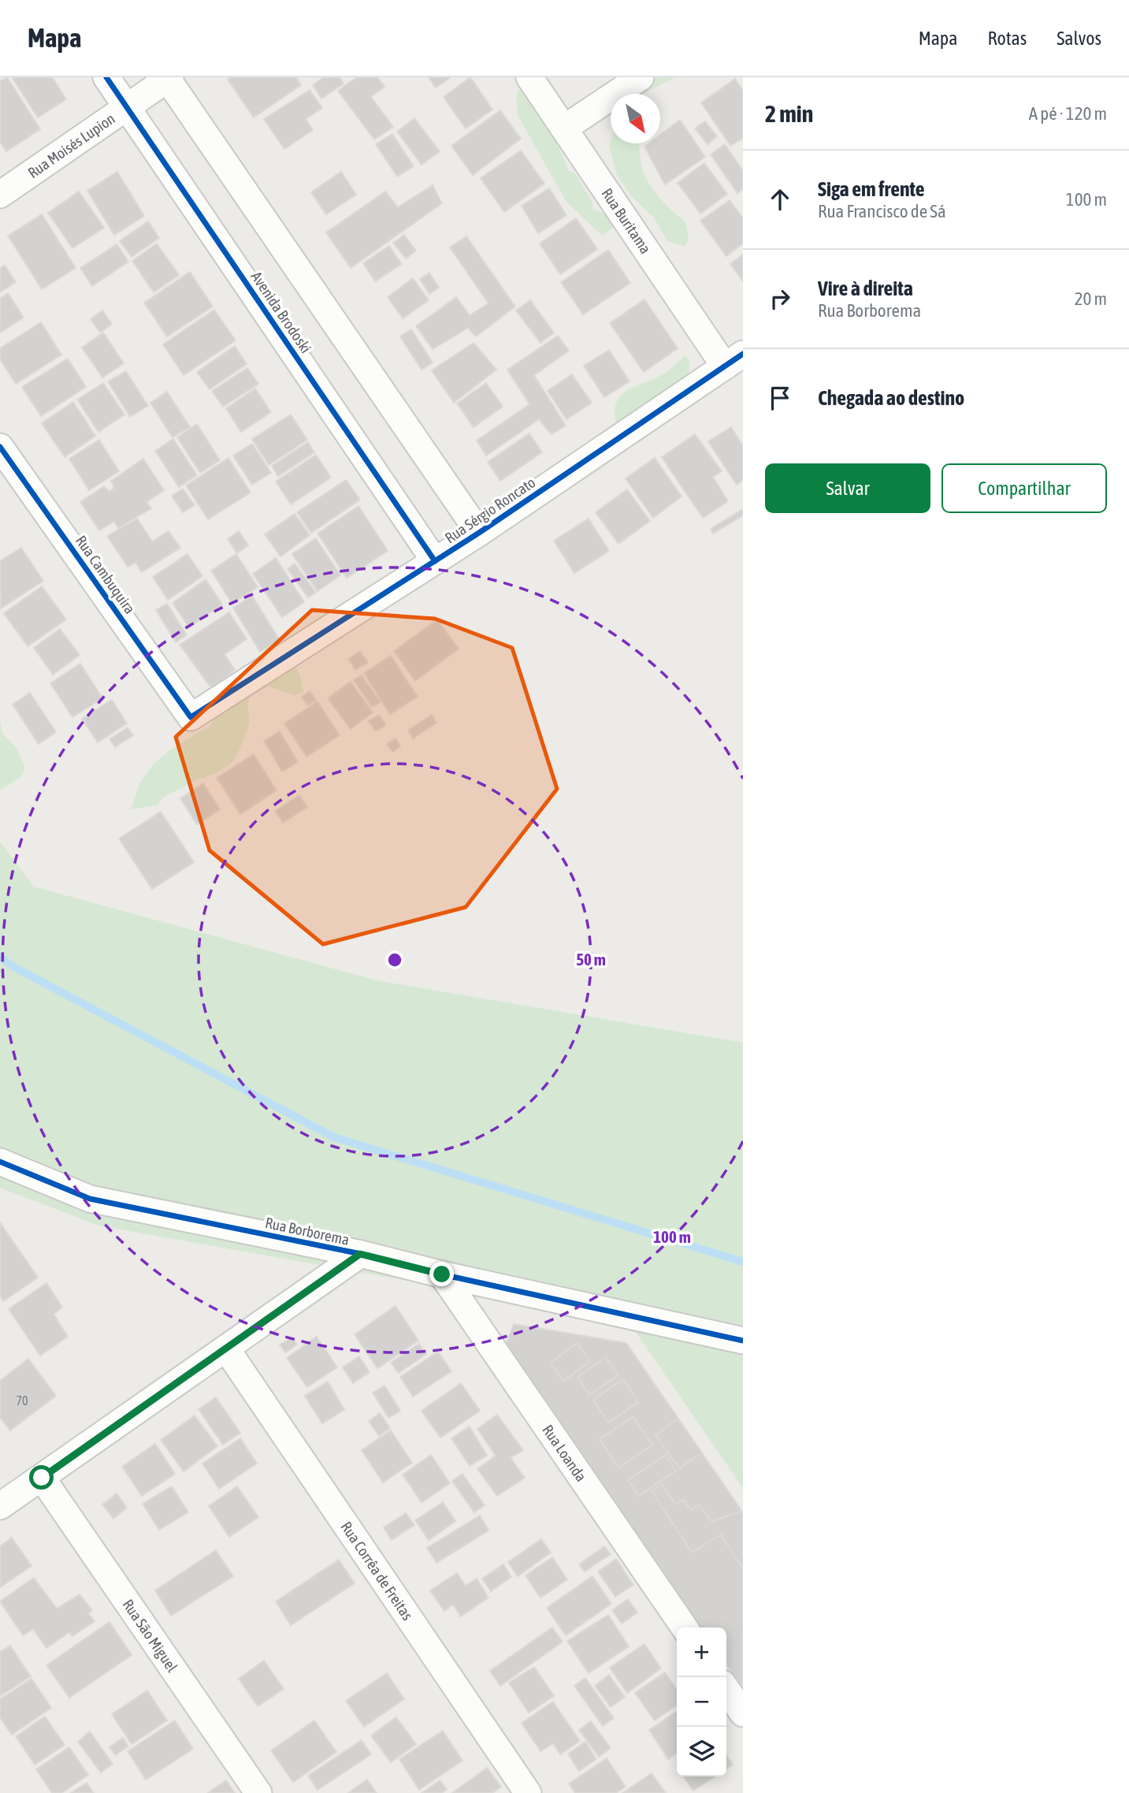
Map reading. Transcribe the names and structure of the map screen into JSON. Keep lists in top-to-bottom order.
{
  "streets": {
    "street": [
      "Rua Moisés Lupion",
      "Rua Buritama",
      "Avenida Brodoski",
      "Rua Sérgio Roncato",
      "Rua Cambuquira",
      "Rua Borborema",
      "Rua Loanda",
      "Rua Corrêa de Freitas",
      "Rua São Miguel"
    ]
  },
  "crossings": [
    ["Rua Moisés Lupion", "Avenida Brodoski"],
    ["Rua Buritama", "Rua Sérgio Roncato"],
    ["Avenida Brodoski", "Rua Sérgio Roncato"],
    ["Rua Sérgio Roncato", "Rua Cambuquira"],
    ["Rua Borborema", "Rua Loanda"]
  ],
  "house_numbers": ["70"],
  "north": "bottom right",
  "page": {
    "header": "Mapa",
    "nav": ["Mapa", "Rotas", "Salvos"],
    "heading": ["2 min", "A pé · 120 m"],
    "list": [
      ["Siga em frente", "Rua Francisco de Sá", "100 m"],
      ["Vire à direita", "Rua Borborema", "20 m"],
      "Chegada ao destino"
    ],
    "buttons": ["Salvar", "Compartilhar"],
    "map_buttons": ["+", "−"]
  },
  "rings": ["50 m", "100 m"]
}
